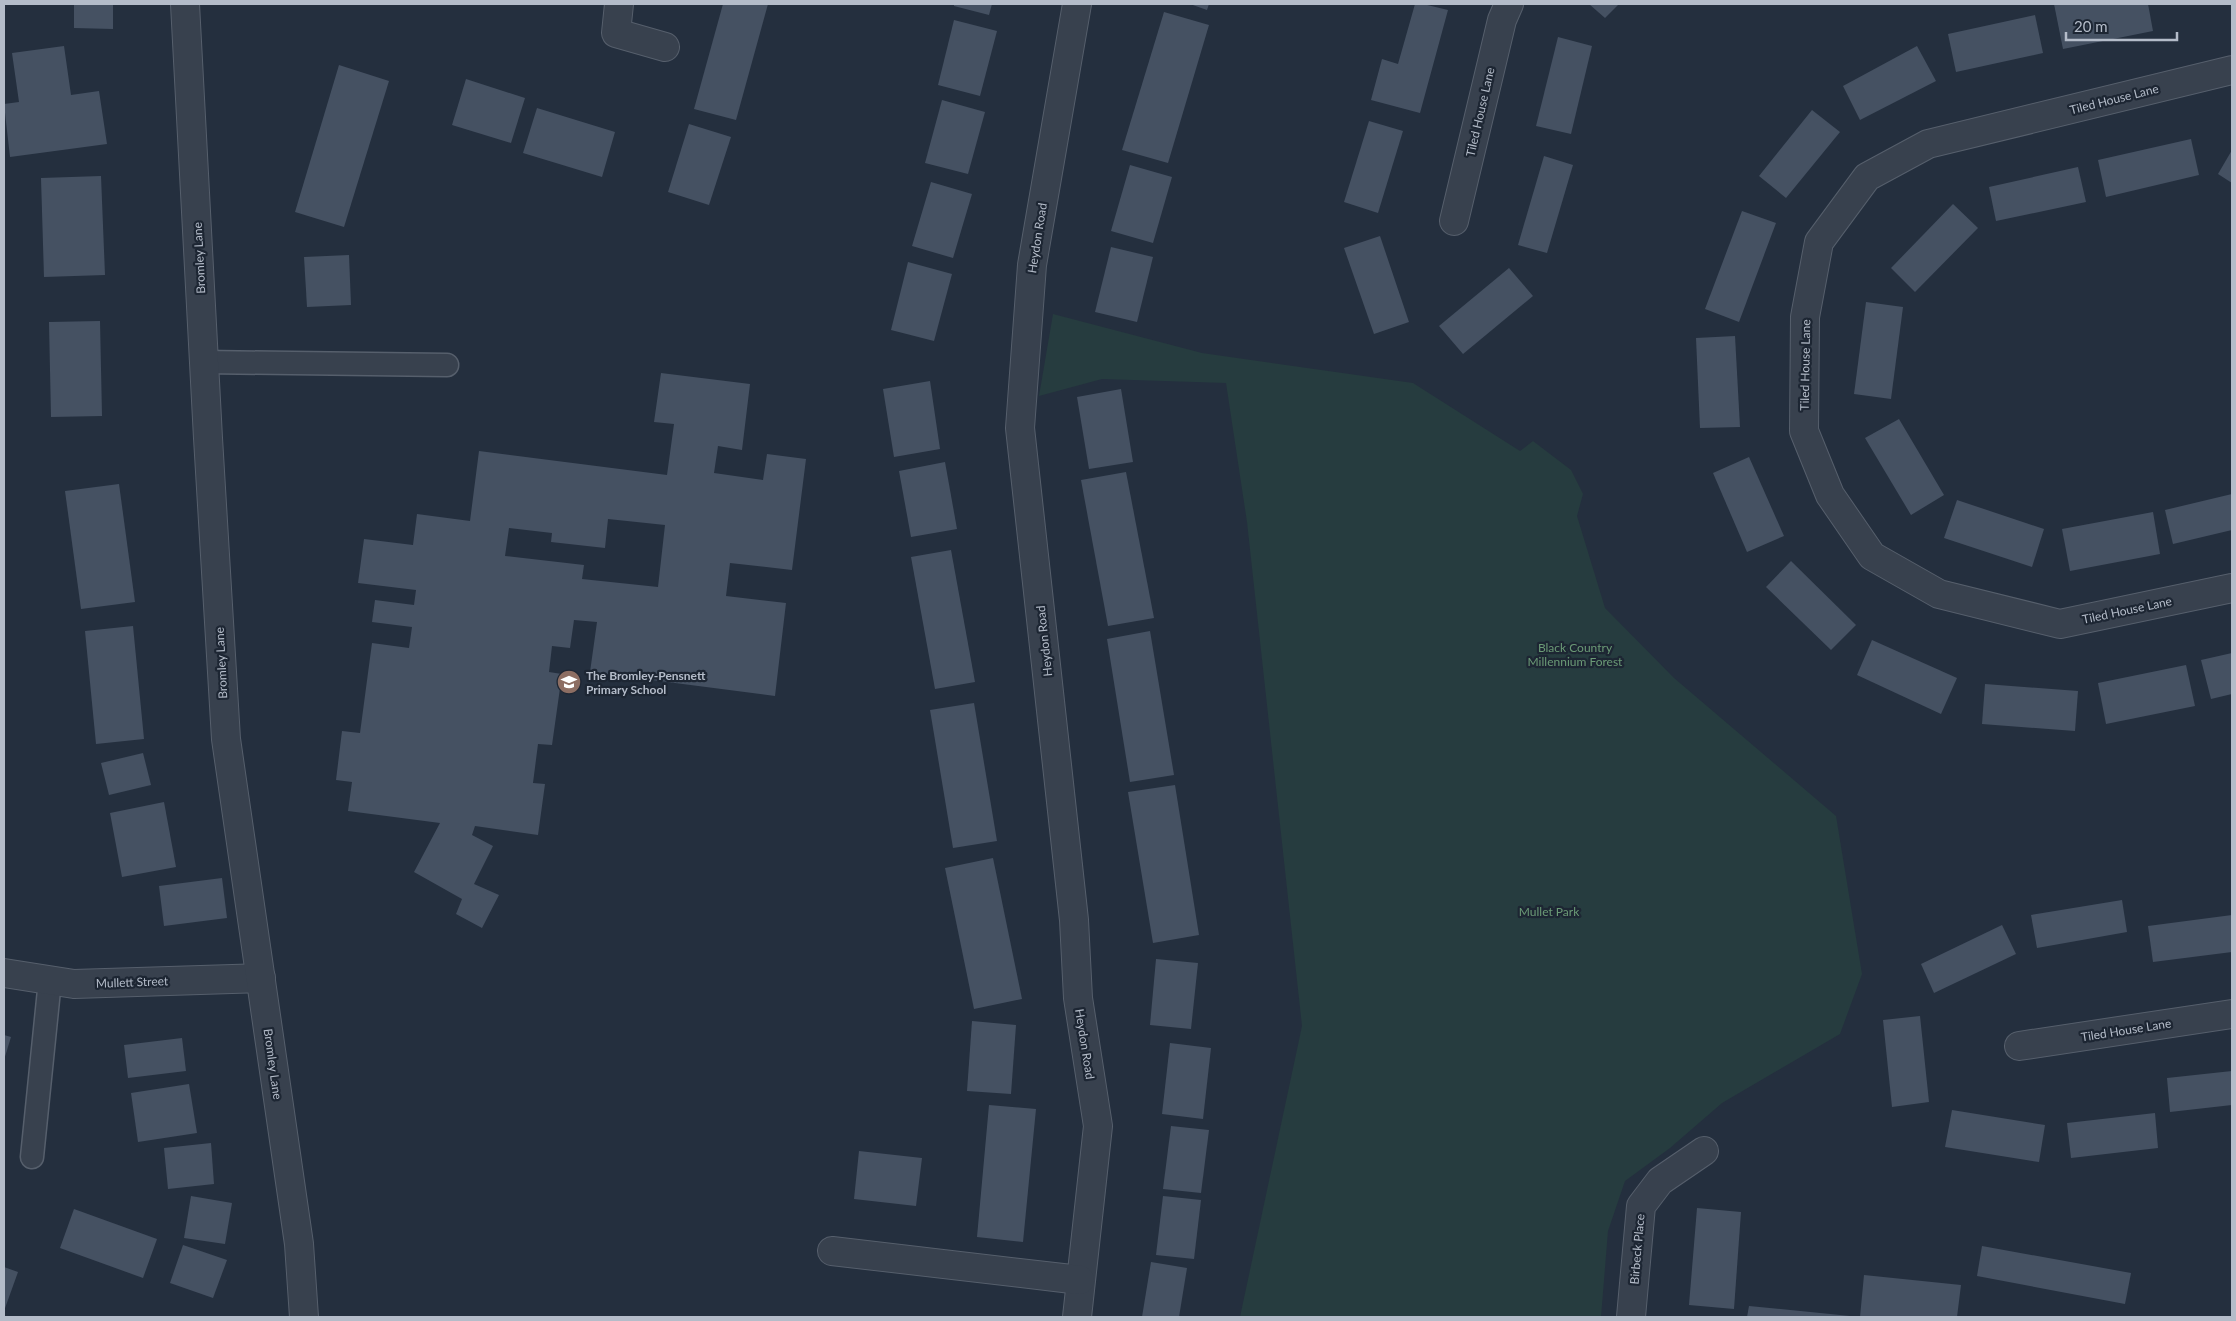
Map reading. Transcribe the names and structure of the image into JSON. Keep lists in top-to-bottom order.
{
  "streets": {
    "street": [
      "Tiled House Lane",
      "Heydon Road",
      "Bromley Lane",
      "Mullett Street",
      "Birbeck Place"
    ]
  },
  "crossings": [
    ["Bromley Lane", "Mullett Street"]
  ],
  "parks": ["Black Country Millennium Forest", "Mullet Park"],
  "places": {
    "school or university": ["The Bromley-Pensnett Primary School"]
  },
  "scale_bar": "20 m"
}
